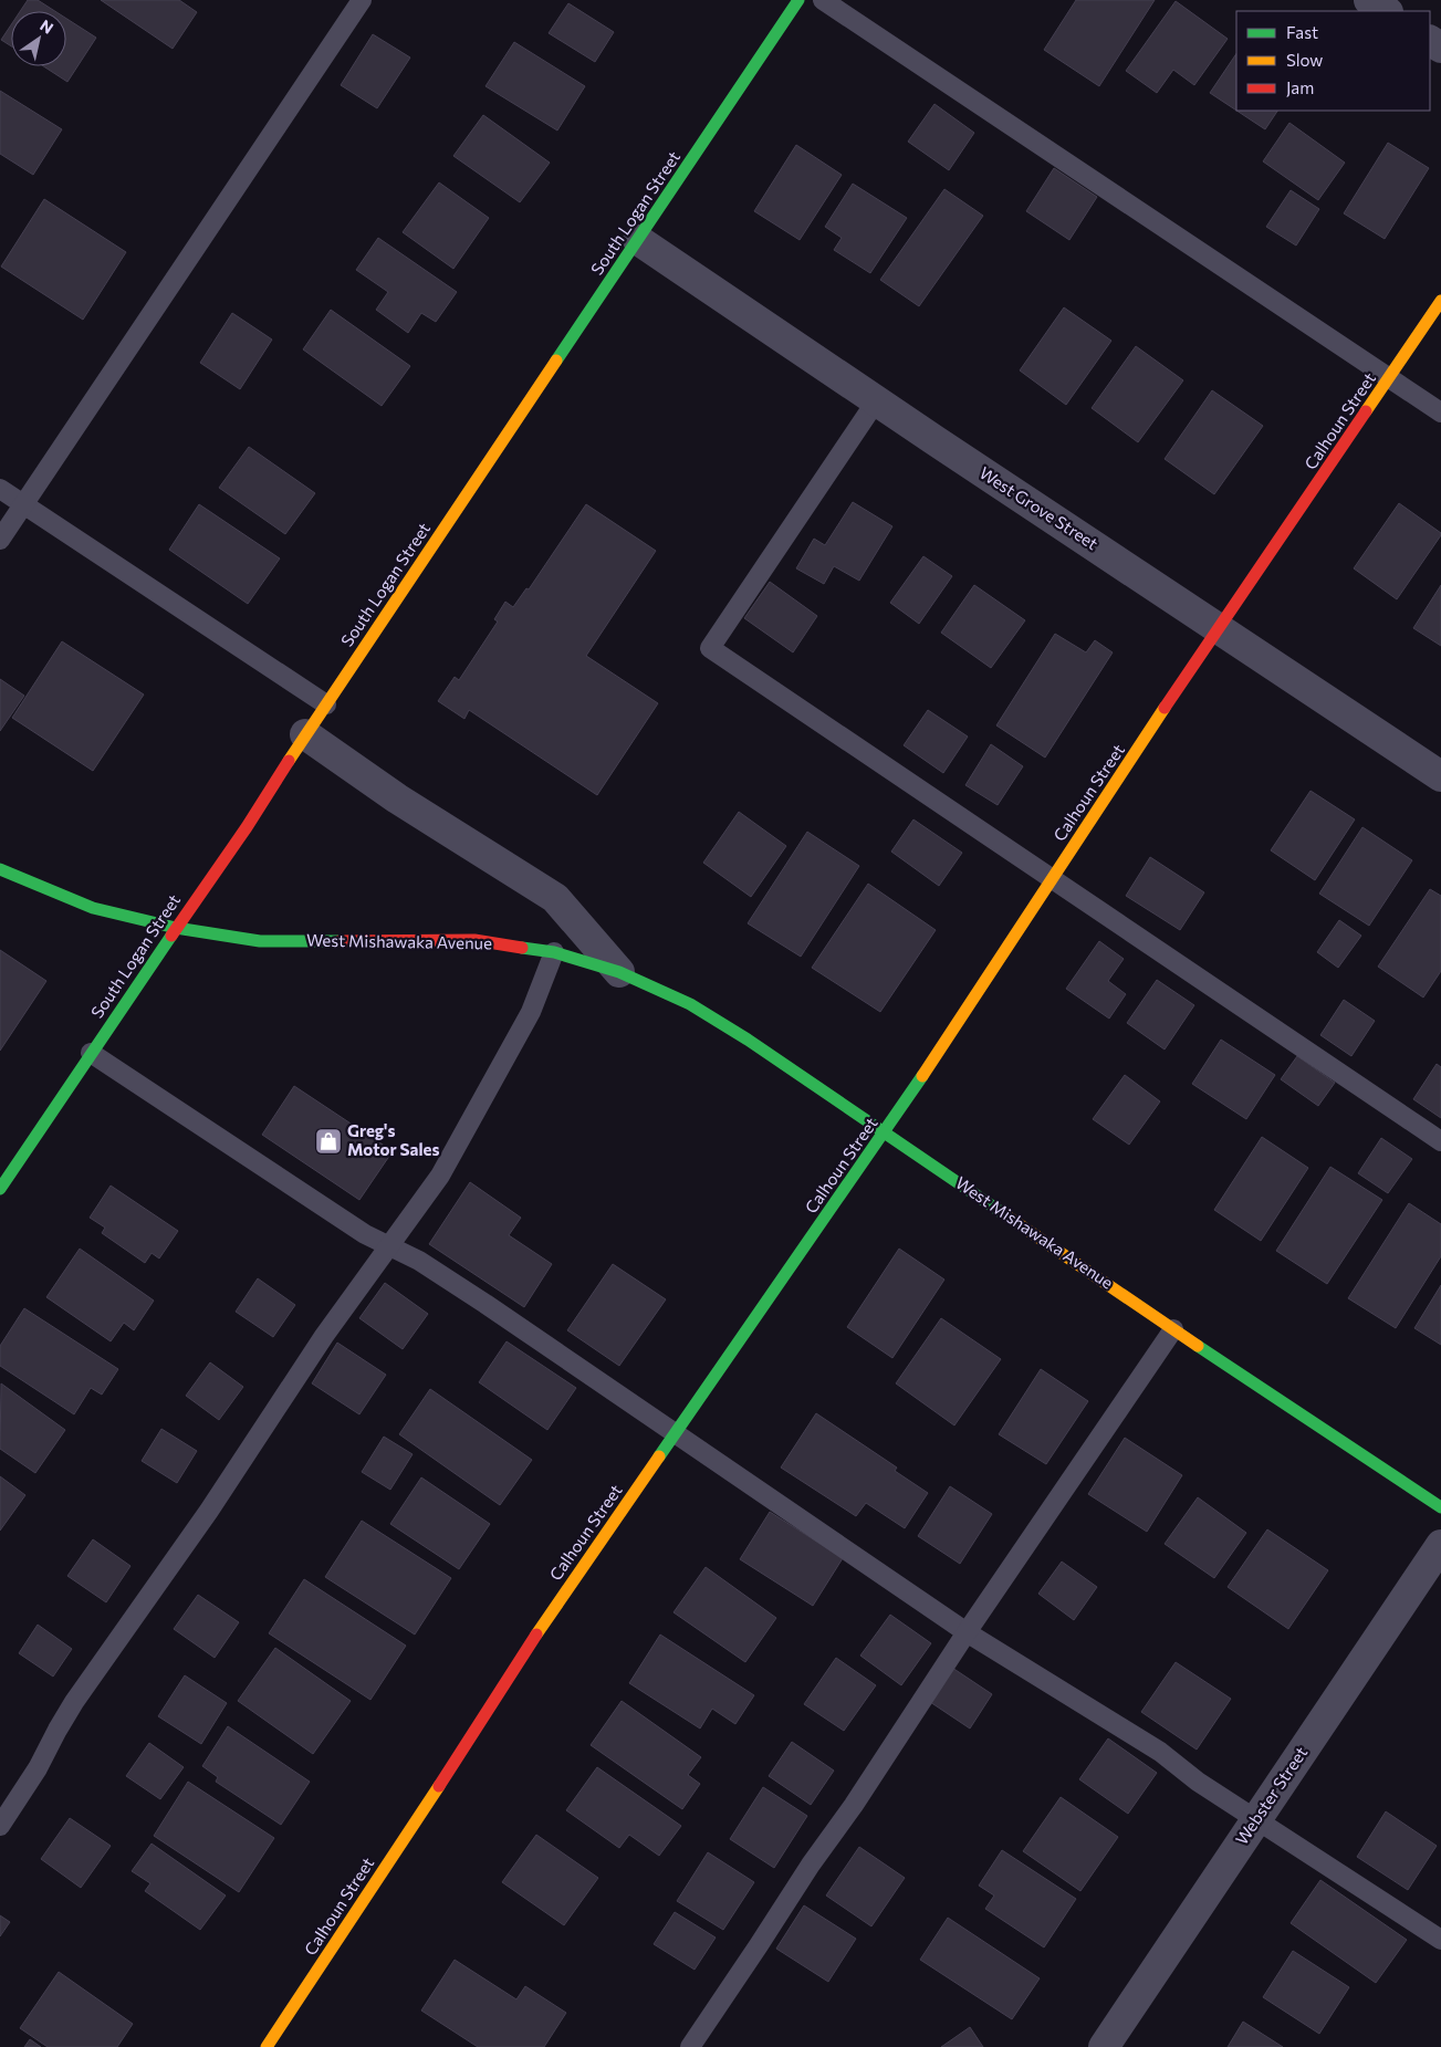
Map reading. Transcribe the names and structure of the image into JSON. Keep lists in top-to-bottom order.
{
  "streets": {
    "street": [
      "South Logan Street",
      "Calhoun Street",
      "West Grove Street",
      "West Mishawaka Avenue",
      "Webster Street"
    ]
  },
  "crossings": [
    ["South Logan Street", "West Grove Street"],
    ["South Logan Street", "West Mishawaka Avenue"],
    ["Calhoun Street", "West Grove Street"],
    ["Calhoun Street", "West Mishawaka Avenue"]
  ],
  "places": {
    "shop": ["Greg's Motor Sales"]
  },
  "legend": ["Fast", "Slow", "Jam"],
  "north": "top right"
}
